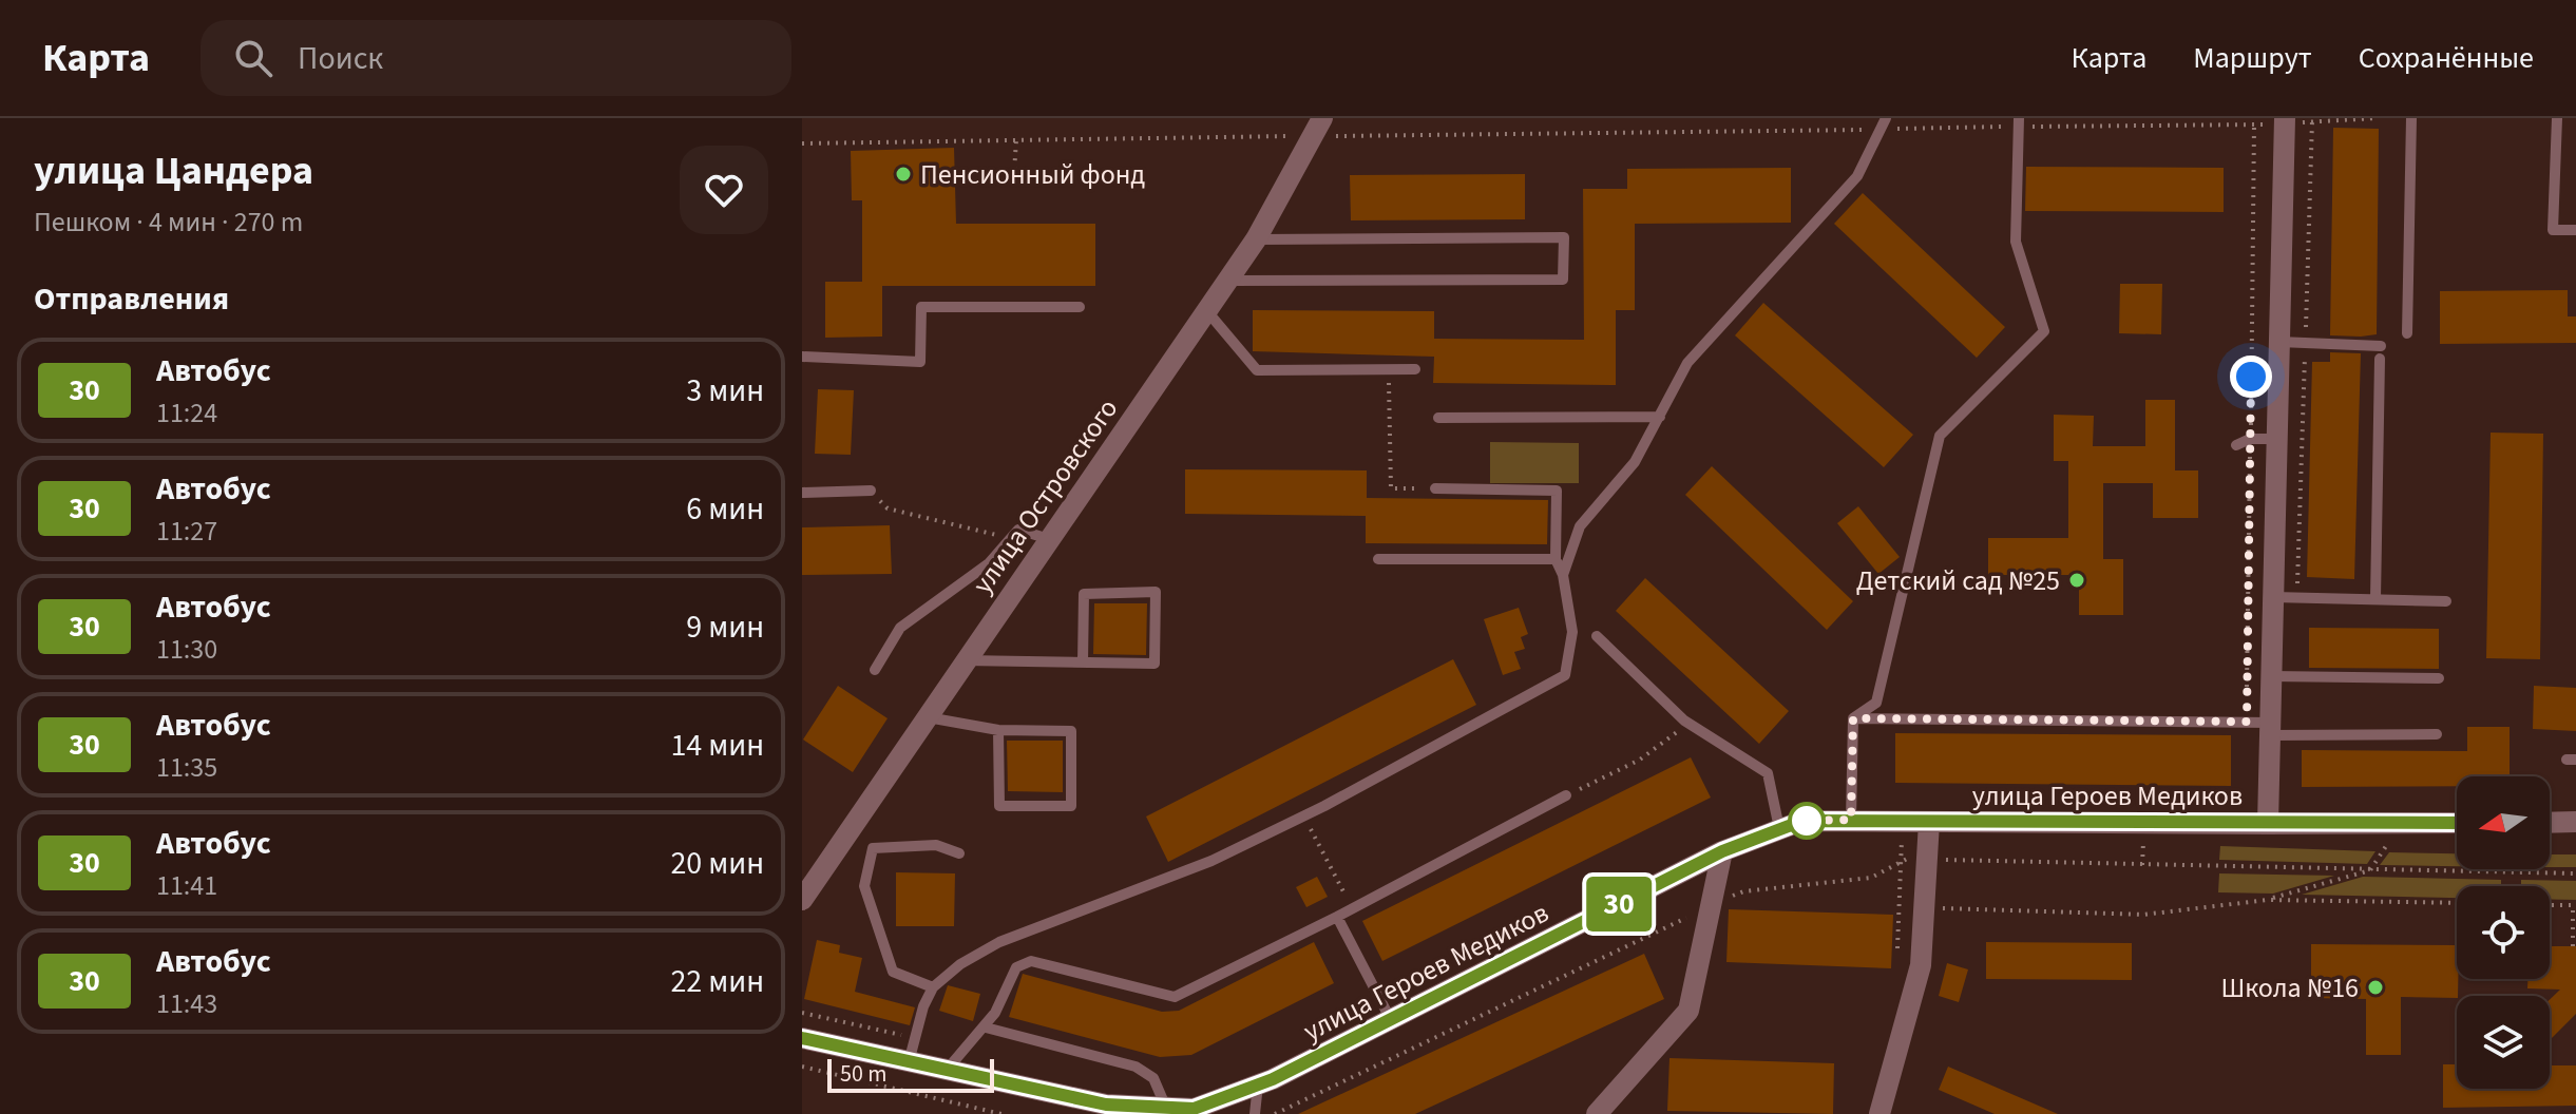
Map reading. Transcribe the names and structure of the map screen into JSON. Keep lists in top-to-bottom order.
{
  "streets": {
    "street": ["улица Островского", "улица Героев Медиков"]
  },
  "places": ["Пенсионный фонд", "Детский сад №25", "Школа №16"],
  "lines": ["bus line 30"],
  "scale_bar": "50 m",
  "north": "left",
  "page": {
    "header": "Карта",
    "search": "Поиск",
    "nav": ["Карта", "Маршрут", "Сохранённые"],
    "heading": [
      ["улица Цандера", "Пешком · 4 мин · 270 m"],
      "Отправления"
    ],
    "on_map": "30",
    "list": [
      {
        "mark": "30",
        "name": "Автобус",
        "note": "11:24",
        "value": "3 мин"
      },
      {
        "mark": "30",
        "name": "Автобус",
        "note": "11:27",
        "value": "6 мин"
      },
      {
        "mark": "30",
        "name": "Автобус",
        "note": "11:30",
        "value": "9 мин"
      },
      {
        "mark": "30",
        "name": "Автобус",
        "note": "11:35",
        "value": "14 мин"
      },
      {
        "mark": "30",
        "name": "Автобус",
        "note": "11:41",
        "value": "20 мин"
      },
      {
        "mark": "30",
        "name": "Автобус",
        "note": "11:43",
        "value": "22 мин"
      }
    ],
    "scale": "50 m"
  }
}
